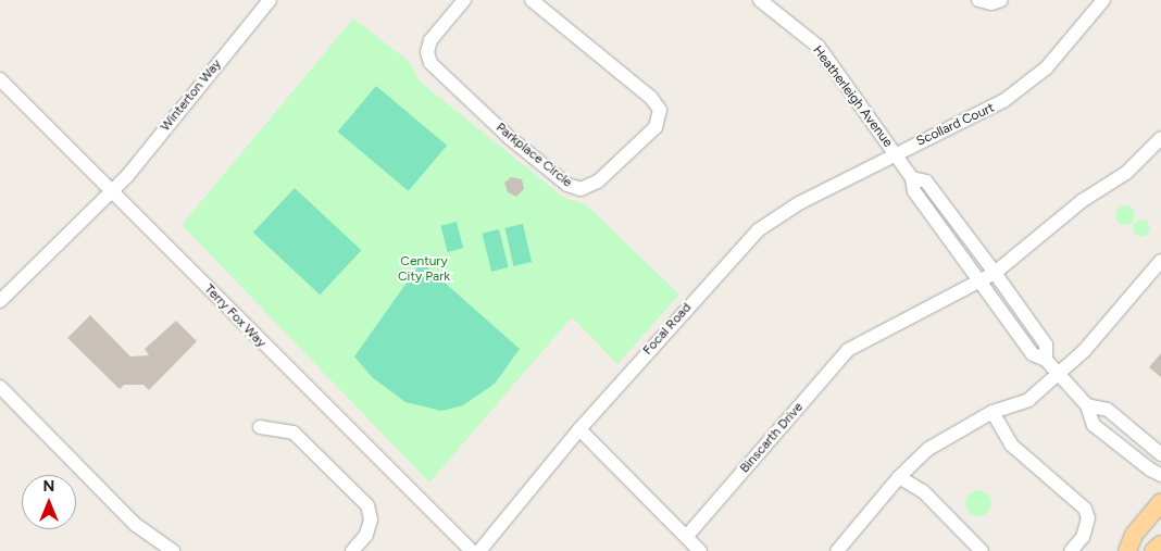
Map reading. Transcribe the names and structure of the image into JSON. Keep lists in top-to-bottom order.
{
  "streets": {
    "street": [
      "Winterton Way",
      "Heatherleigh Avenue",
      "Scollard Court",
      "Parkplace Circle",
      "Terry Fox Way",
      "Focal Road",
      "Binscarth Drive"
    ]
  },
  "crossings": [
    ["Winterton Way", "Terry Fox Way"],
    ["Heatherleigh Avenue", "Scollard Court"],
    ["Heatherleigh Avenue", "Focal Road"],
    ["Heatherleigh Avenue", "Binscarth Drive"],
    ["Scollard Court", "Focal Road"]
  ],
  "parks": ["Century City Park"],
  "north": "top"
}
